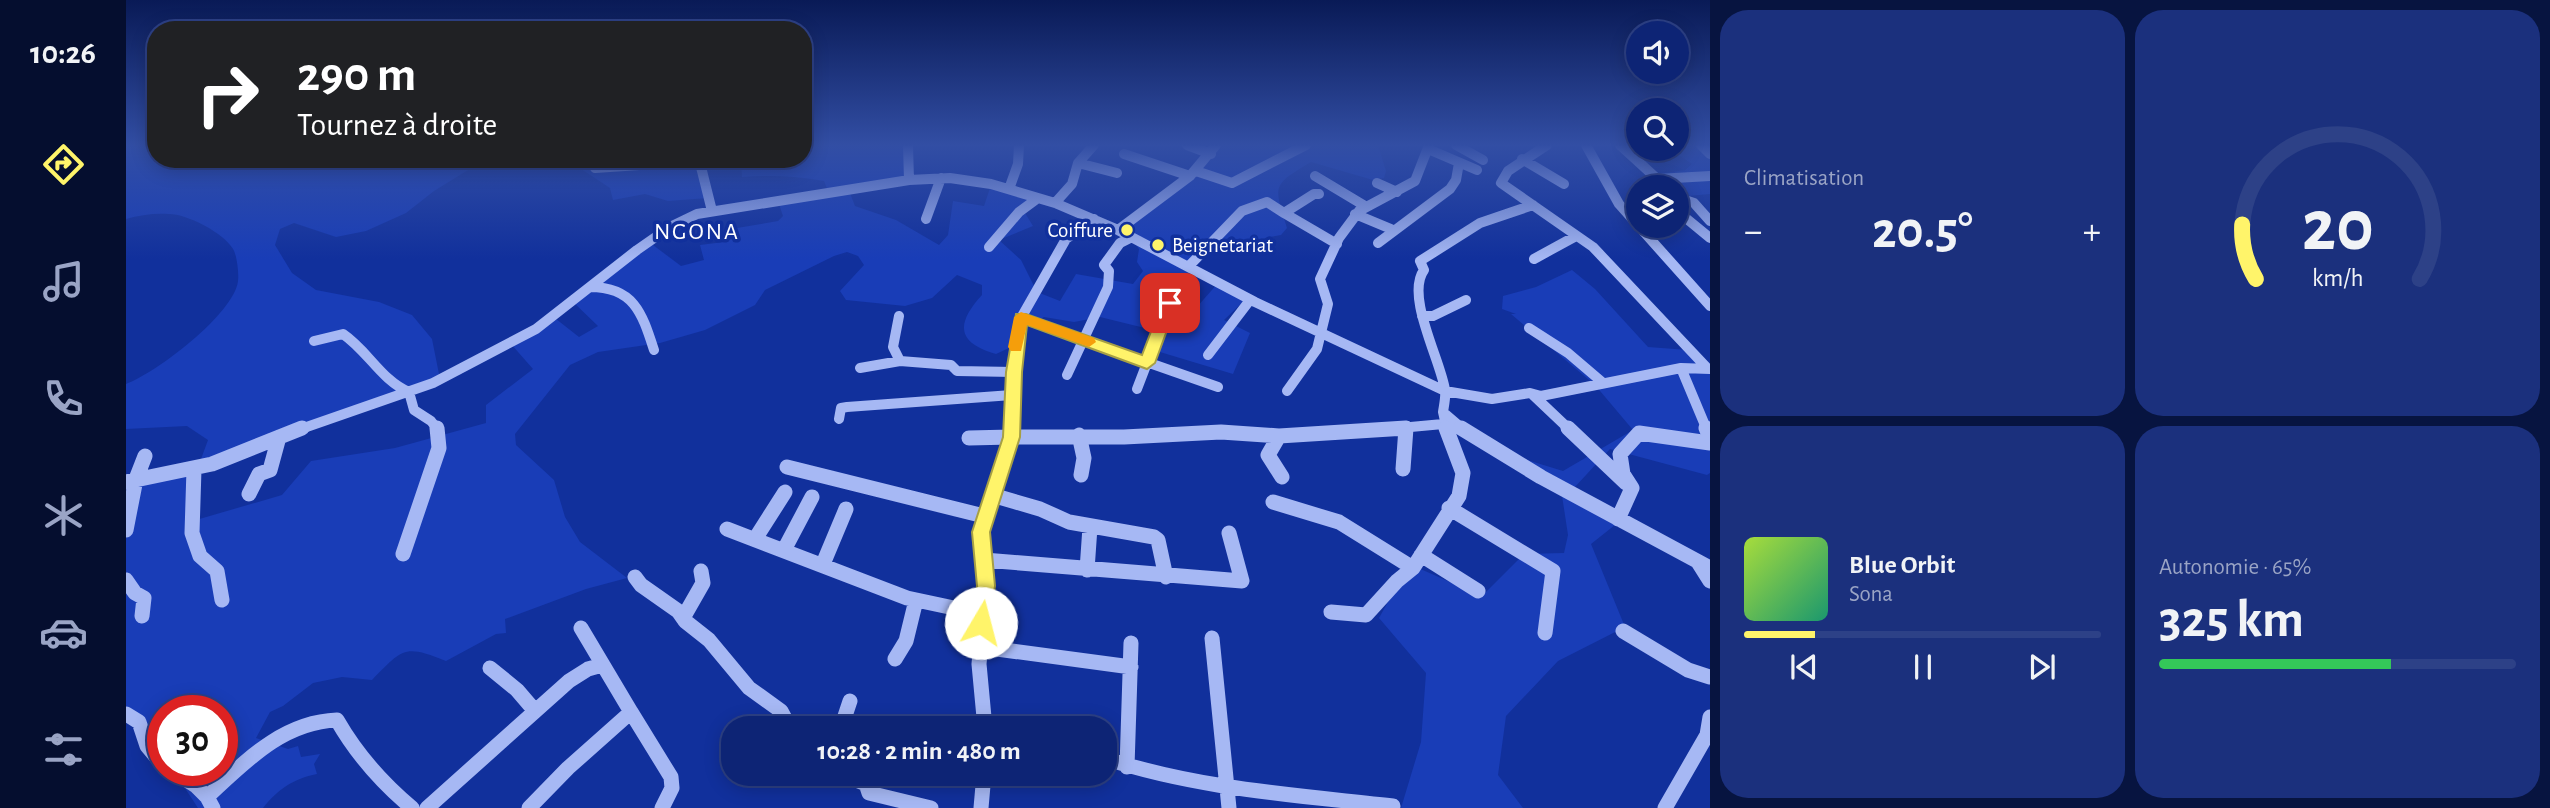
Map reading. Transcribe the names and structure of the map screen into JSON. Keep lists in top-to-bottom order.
{
  "districts": ["NGONA"],
  "places": ["Coiffure", "Beignetariat"],
  "page": {
    "tabs": "10:26",
    "tile": [
      "Climatisation",
      ["Autonomie · 65%", "325 km"]
    ],
    "turn": ["290 m", "Tournez à droite"],
    "heat": ["−", "20.5°", "+"],
    "song": ["Blue Orbit", "Sona"],
    "limit": "30",
    "trip": "10:28 · 2 min · 480 m",
    "gauge": ["20", "km/h"]
  }
}
